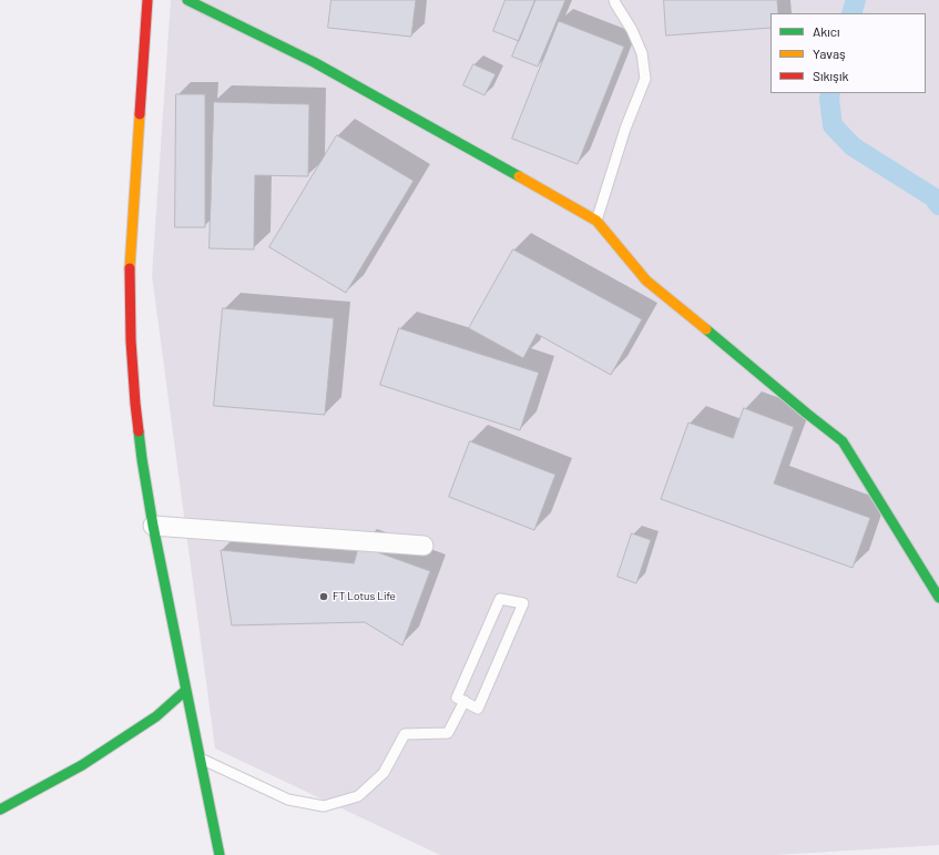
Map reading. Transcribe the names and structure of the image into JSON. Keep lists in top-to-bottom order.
{
  "places": ["FT Lotus Life"],
  "legend": ["Akıcı", "Yavaş", "Sıkışık"]
}
